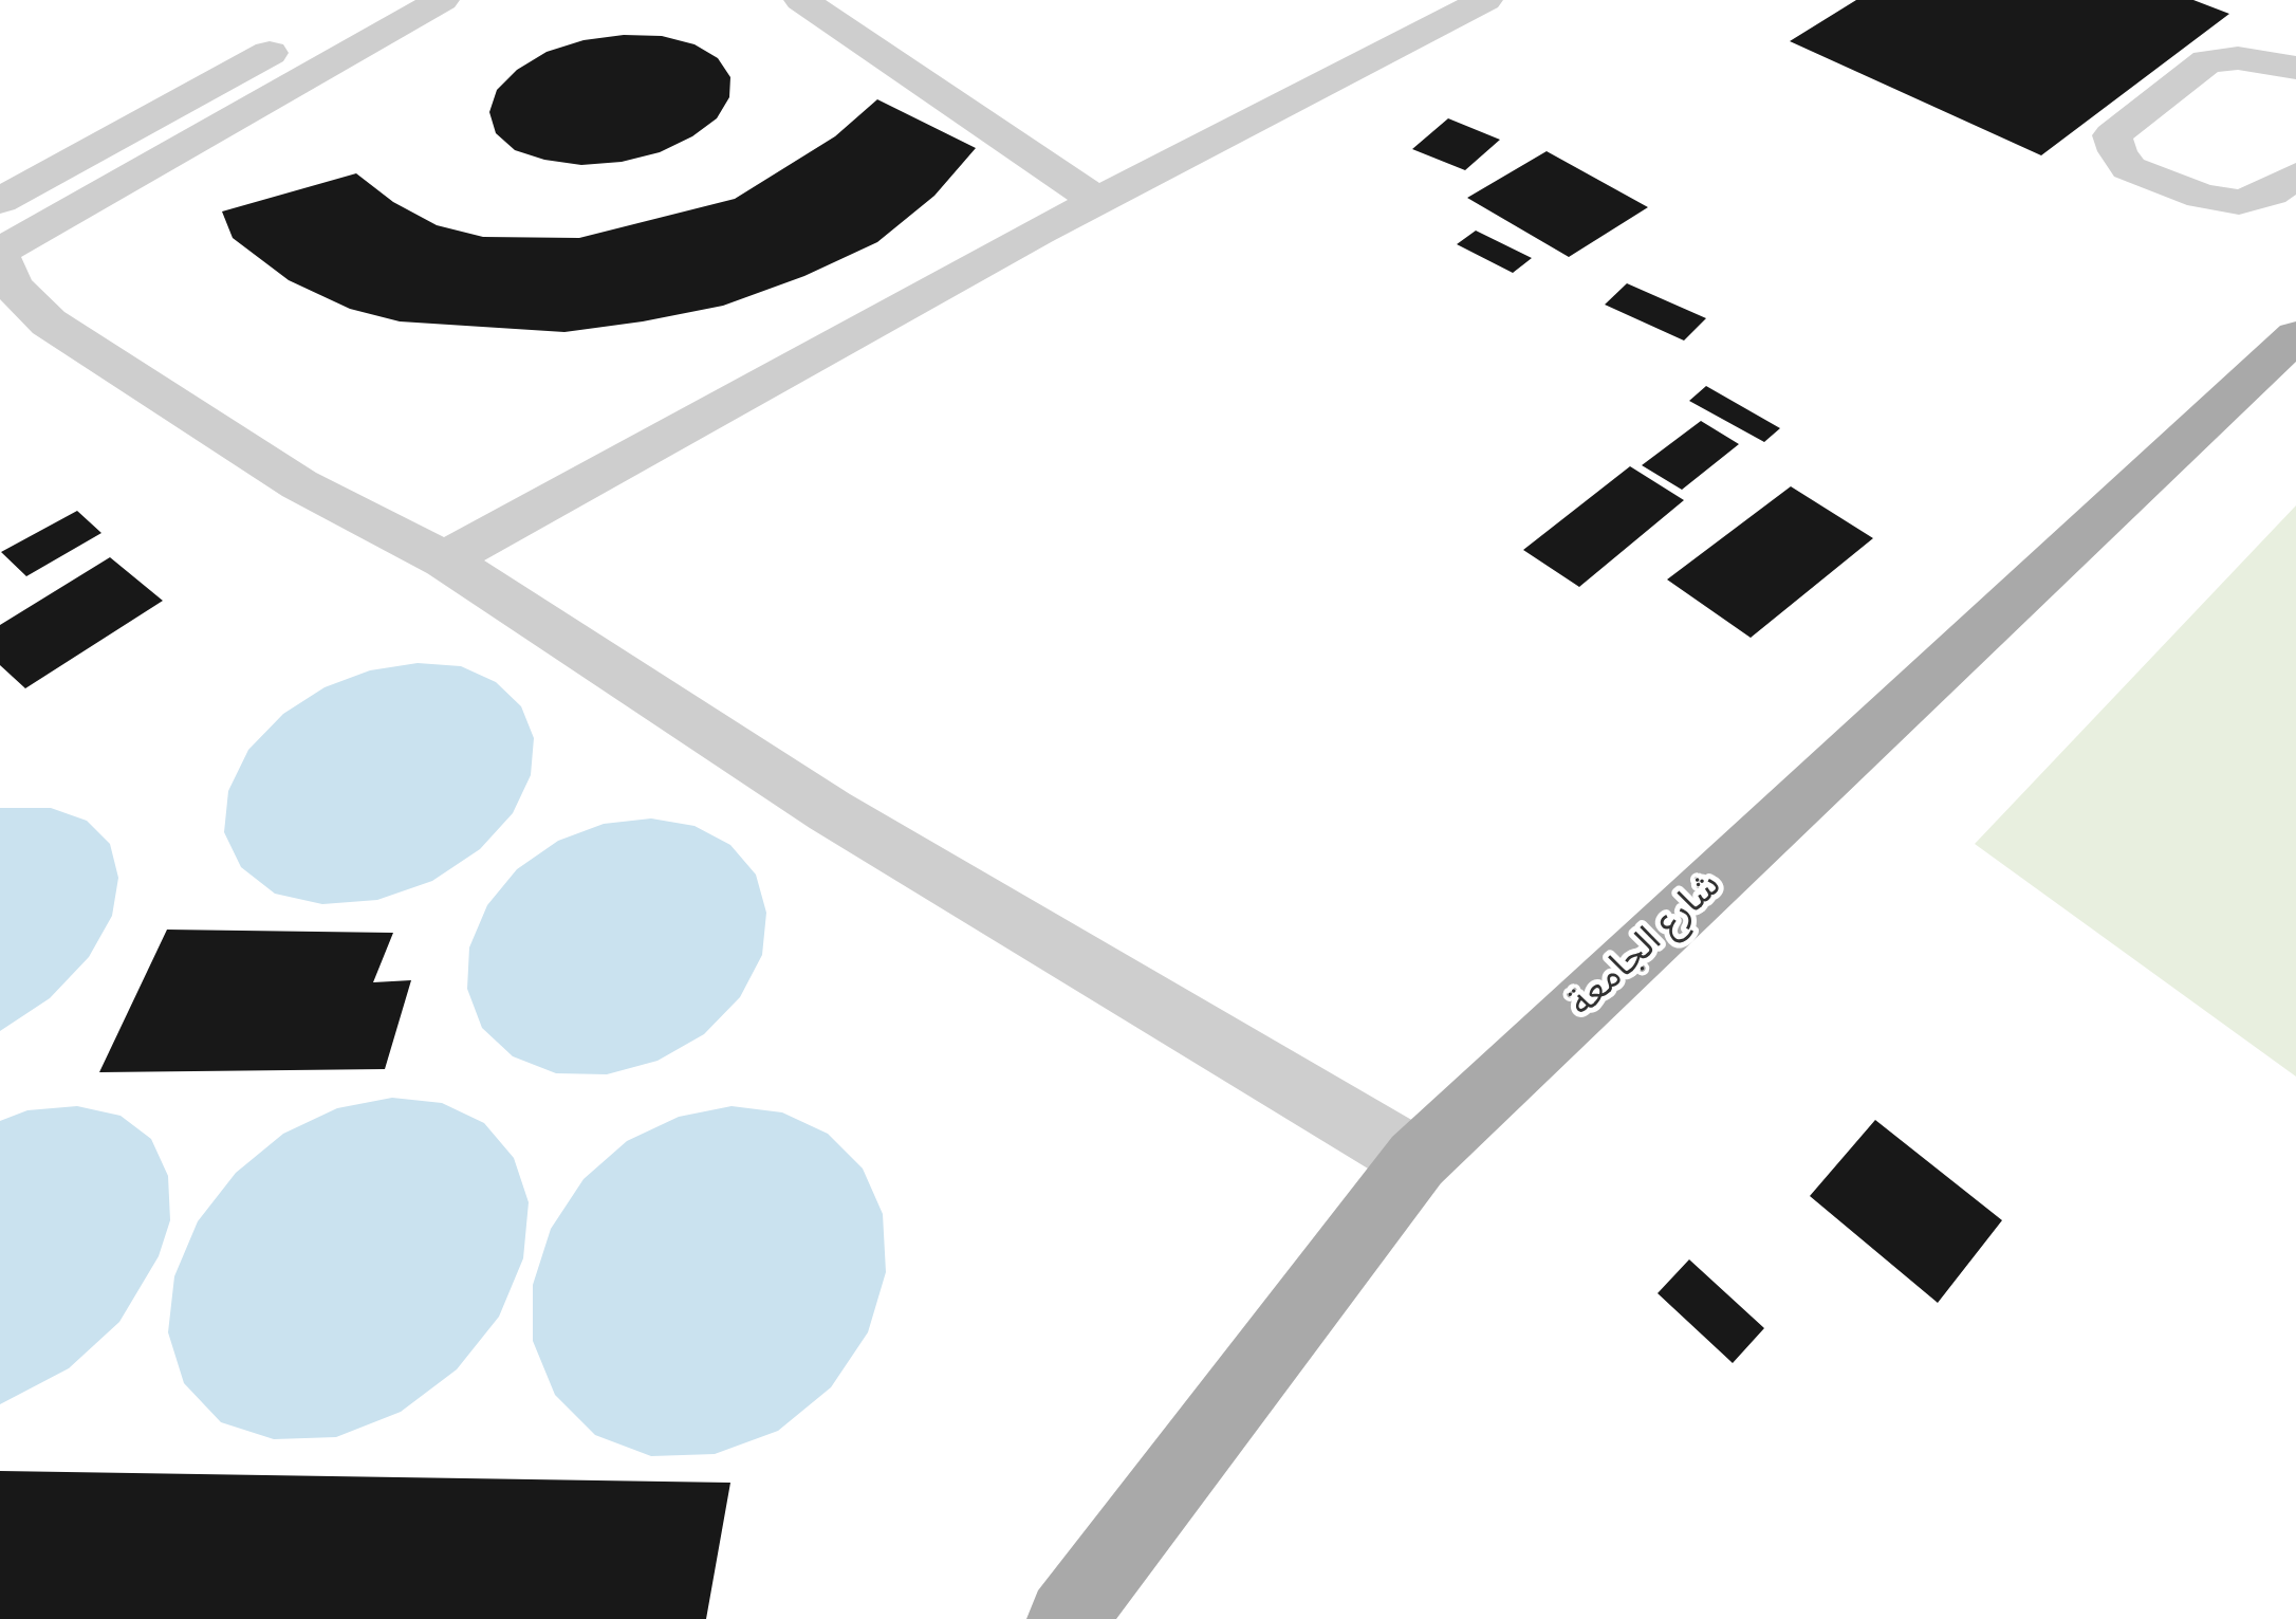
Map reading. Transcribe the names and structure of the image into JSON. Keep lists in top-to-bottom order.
{
  "streets": {
    "main road": ["شارع الجامعة"]
  }
}
